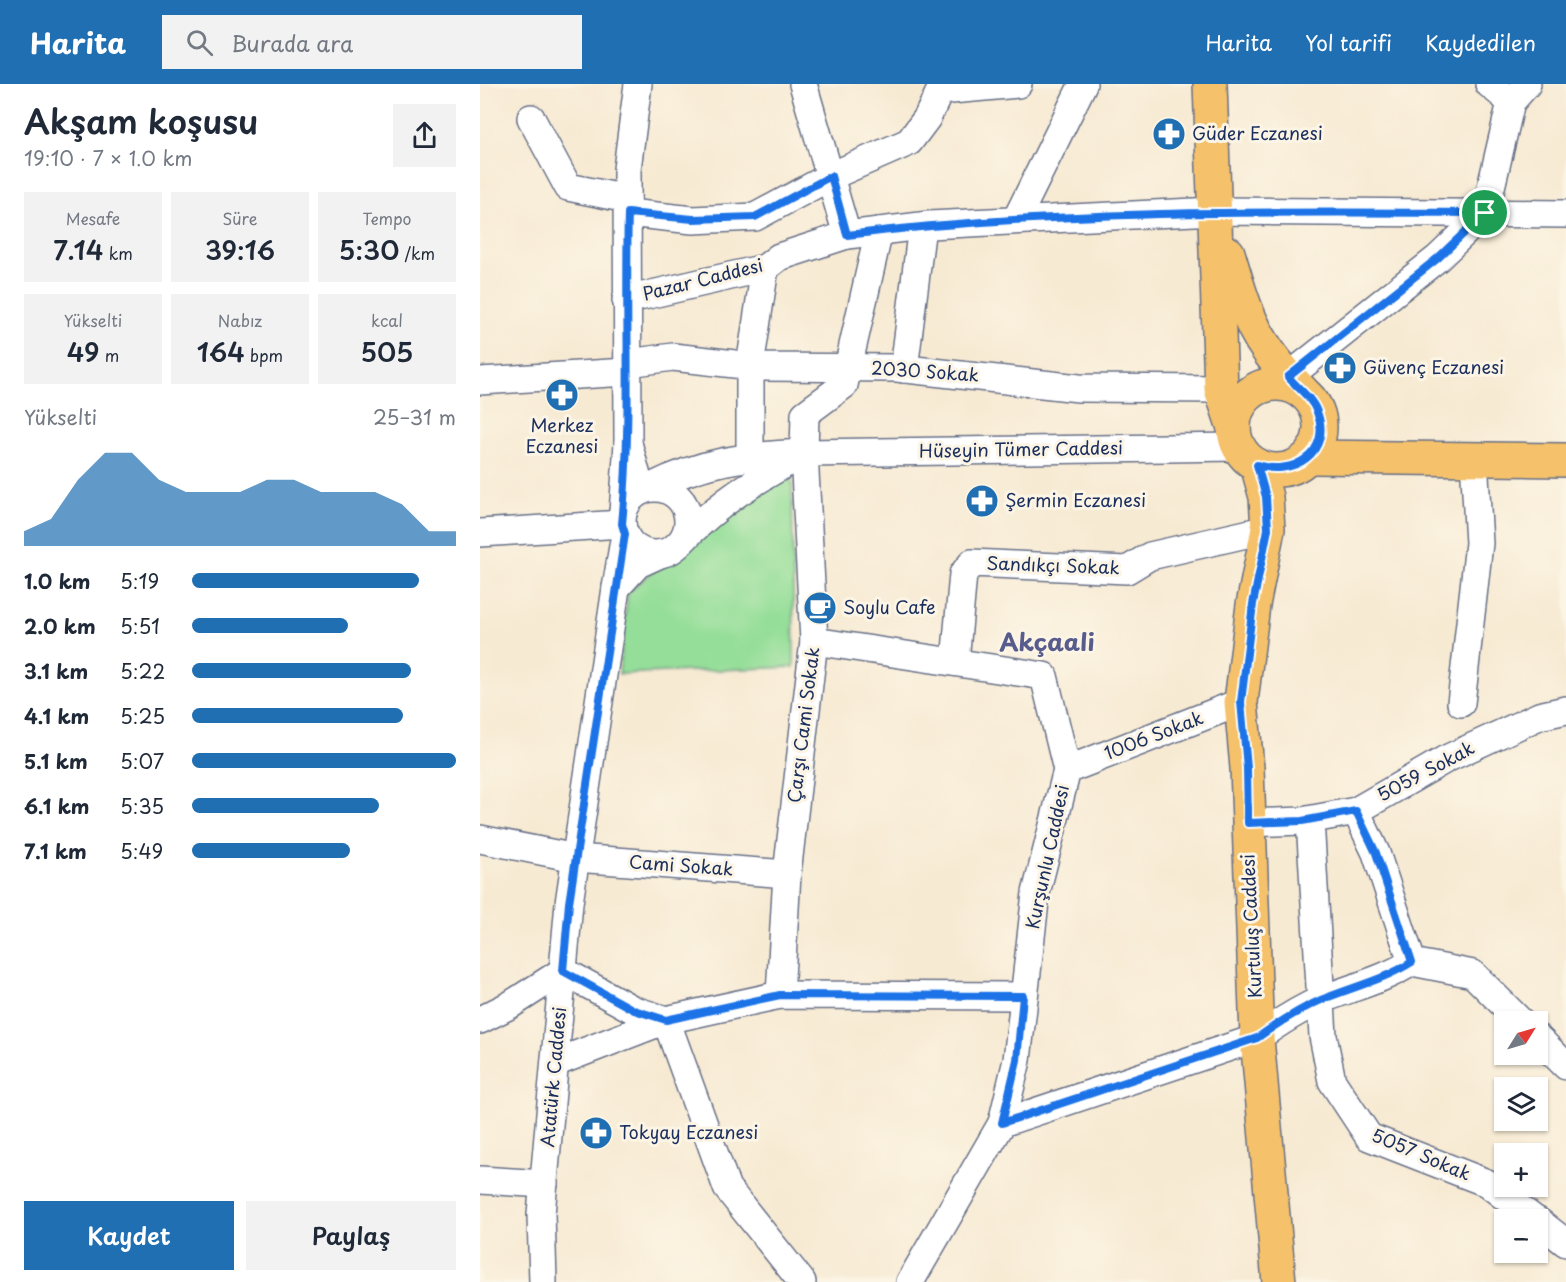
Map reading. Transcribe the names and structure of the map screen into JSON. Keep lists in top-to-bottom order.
{
  "streets": {
    "main road": ["Kurtuluş Caddesi"],
    "street": [
      "Pazar Caddesi",
      "2030 Sokak",
      "Hüseyin Tümer Caddesi",
      "Sandıkçı Sokak",
      "Çarşı Cami Sokak",
      "1006 Sokak",
      "5059 Sokak",
      "Kurşunlu Caddesi",
      "Cami Sokak",
      "Atatürk Caddesi",
      "5057 Sokak"
    ]
  },
  "crossings": [
    ["Pazar Caddesi", "Kurtuluş Caddesi"],
    ["2030 Sokak", "Çarşı Cami Sokak"],
    ["2030 Sokak", "Kurtuluş Caddesi"],
    ["Hüseyin Tümer Caddesi", "Çarşı Cami Sokak"],
    ["Hüseyin Tümer Caddesi", "Kurtuluş Caddesi"],
    ["Hüseyin Tümer Caddesi", "Atatürk Caddesi"],
    ["Sandıkçı Sokak", "Kurşunlu Caddesi"],
    ["Sandıkçı Sokak", "Kurtuluş Caddesi"],
    ["Çarşı Cami Sokak", "Kurşunlu Caddesi"],
    ["Çarşı Cami Sokak", "Cami Sokak"],
    ["1006 Sokak", "Kurşunlu Caddesi"],
    ["1006 Sokak", "Kurtuluş Caddesi"],
    ["5059 Sokak", "Kurtuluş Caddesi"],
    ["5059 Sokak", "5057 Sokak"],
    ["Cami Sokak", "Atatürk Caddesi"]
  ],
  "districts": ["Akçaali"],
  "places": {
    "pharmacy": [
      "Güder Eczanesi",
      "Güvenç Eczanesi",
      "Merkez Eczanesi",
      "Şermin Eczanesi",
      "Tokyay Eczanesi"
    ],
    "cafe": ["Soylu Cafe"]
  },
  "north": "top right",
  "page": {
    "header": "Harita",
    "search": "Burada ara",
    "nav": ["Harita", "Yol tarifi", "Kaydedilen"],
    "heading": ["Akşam koşusu", "19:10 · 7 × 1.0 km"],
    "stats": [
      ["Mesafe", "7.14 km"],
      ["Süre", "39:16"],
      ["Tempo", "5:30 /km"],
      ["Yükselti", "49 m"],
      ["Nabız", "164 bpm"],
      ["kcal", "505"]
    ],
    "chart": ["Yükselti", "25–31 m"],
    "list": [
      {
        "name": "1.0 km",
        "note": "5:19"
      },
      {
        "name": "2.0 km",
        "note": "5:51"
      },
      {
        "name": "3.1 km",
        "note": "5:22"
      },
      {
        "name": "4.1 km",
        "note": "5:25"
      },
      {
        "name": "5.1 km",
        "note": "5:07"
      },
      {
        "name": "6.1 km",
        "note": "5:35"
      },
      {
        "name": "7.1 km",
        "note": "5:49"
      }
    ],
    "map_buttons": ["+", "−"],
    "buttons": ["Kaydet", "Paylaş"]
  }
}
